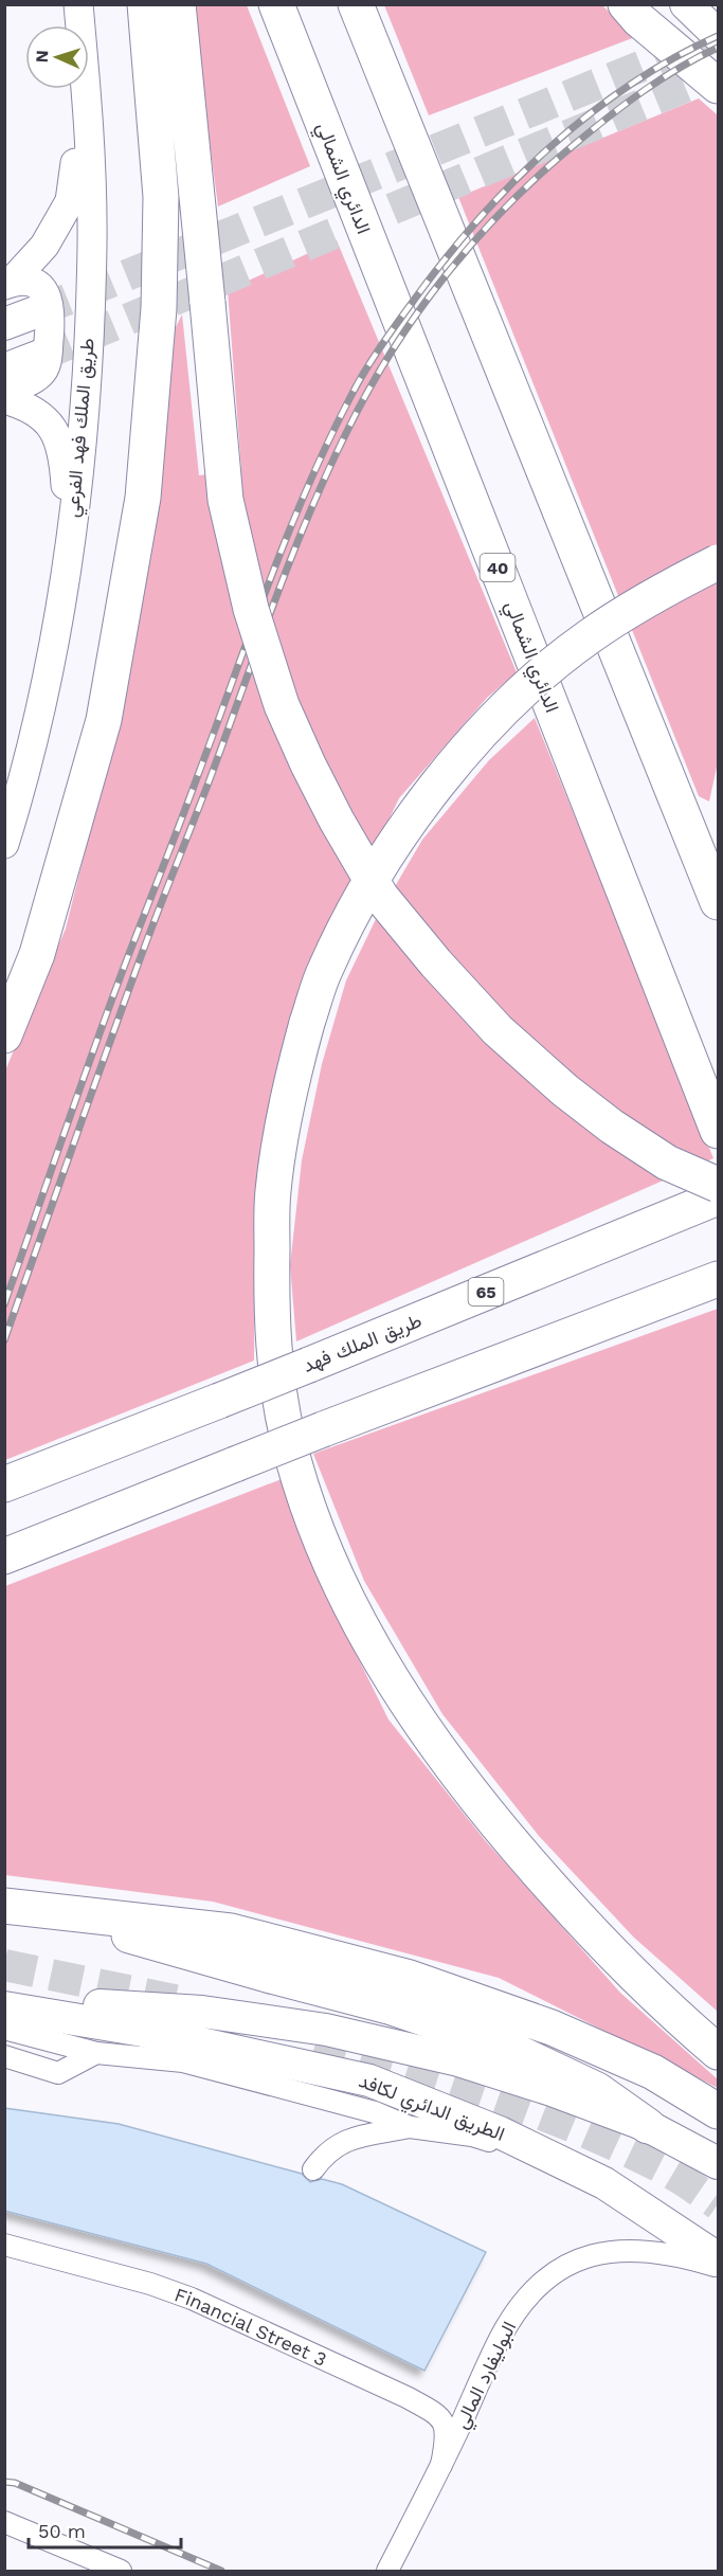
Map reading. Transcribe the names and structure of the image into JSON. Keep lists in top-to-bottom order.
{
  "streets": {
    "highway": [
      "الدائري الشمالي",
      "40",
      "65",
      "طريق الملك فهد"
    ],
    "main road": ["الطريق الدائري لكافد"],
    "street": ["طريق الملك فهد الفرعي", "Financial Street 3", "البوليفارد المالي"]
  },
  "crossings": [
    ["Financial Street 3", "البوليفارد المالي"]
  ],
  "scale_bar": "50 m",
  "north": "left"
}
